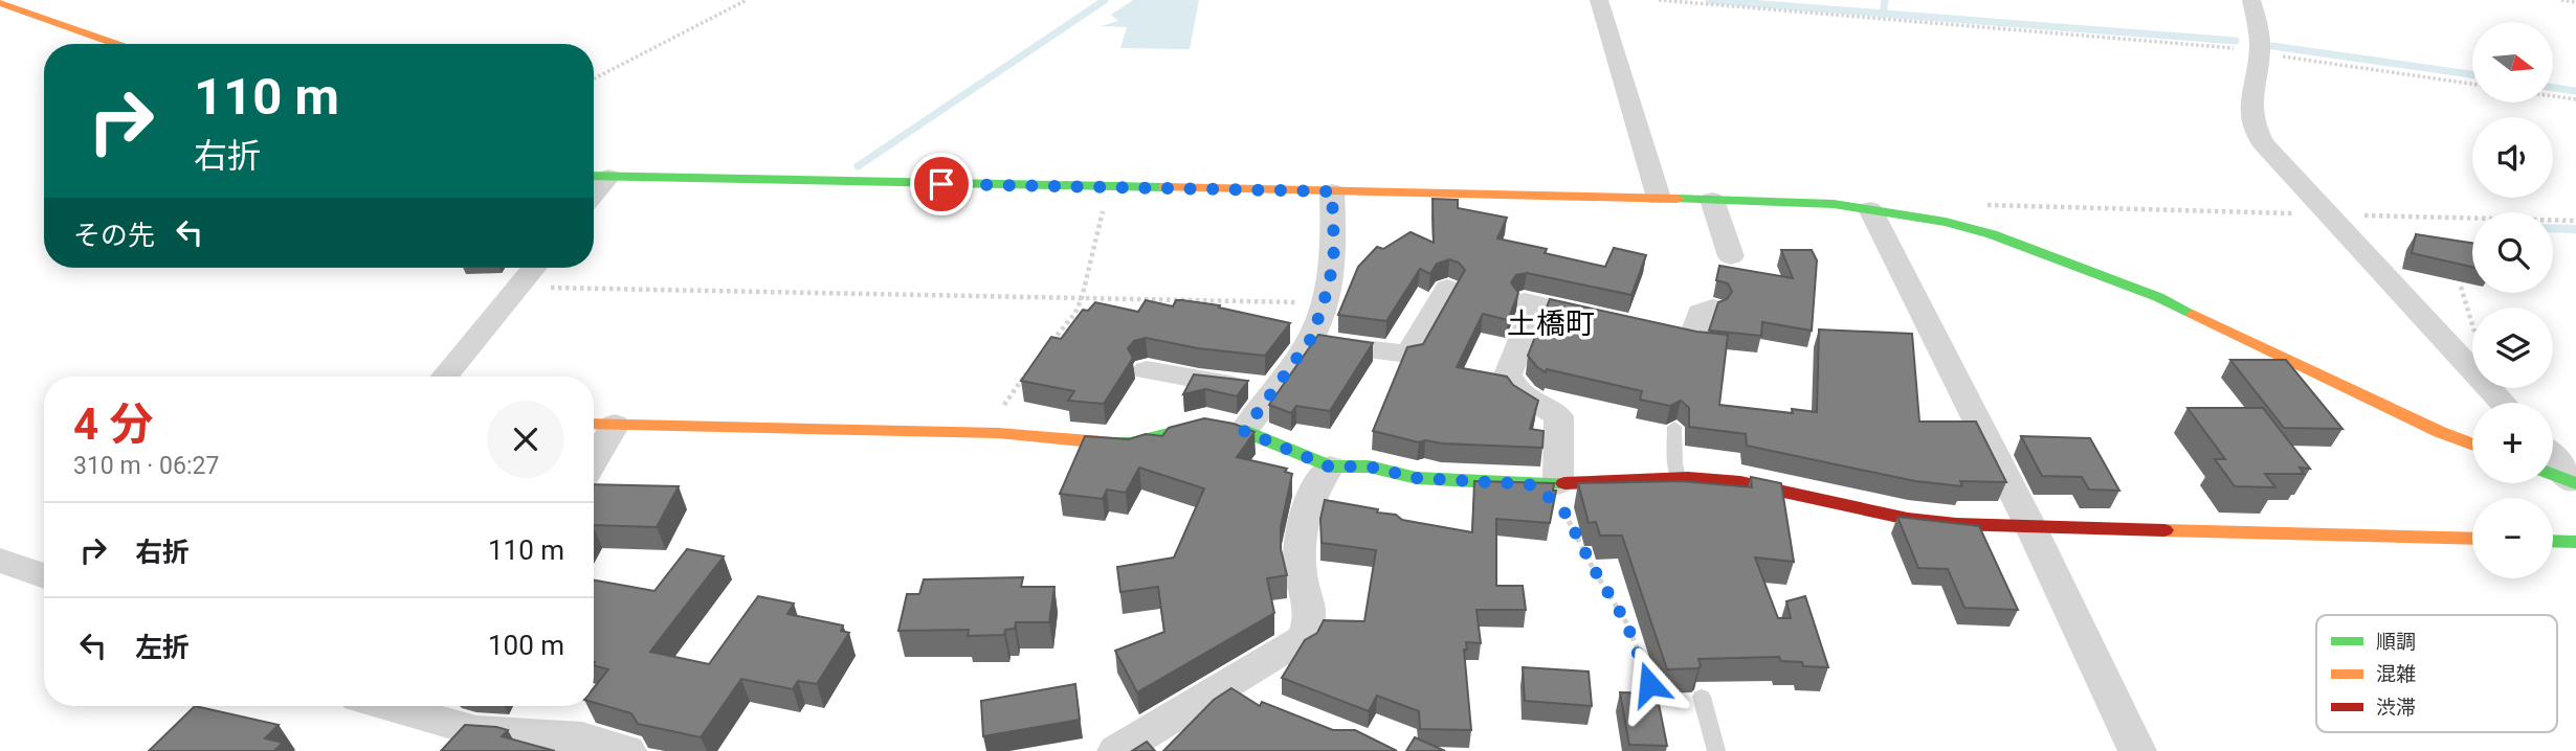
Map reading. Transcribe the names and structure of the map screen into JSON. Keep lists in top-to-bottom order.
{
  "districts": ["土橋町"],
  "legend": ["順調", "混雑", "渋滞"],
  "north": "right",
  "page": {
    "map_buttons": ["+", "−"],
    "turn": ["110 m", "右折"],
    "then": "その先",
    "heading": ["4 分", "310 m · 06:27"],
    "list": [
      {
        "name": "右折",
        "value": "110 m"
      },
      {
        "name": "左折",
        "value": "100 m"
      }
    ]
  }
}
